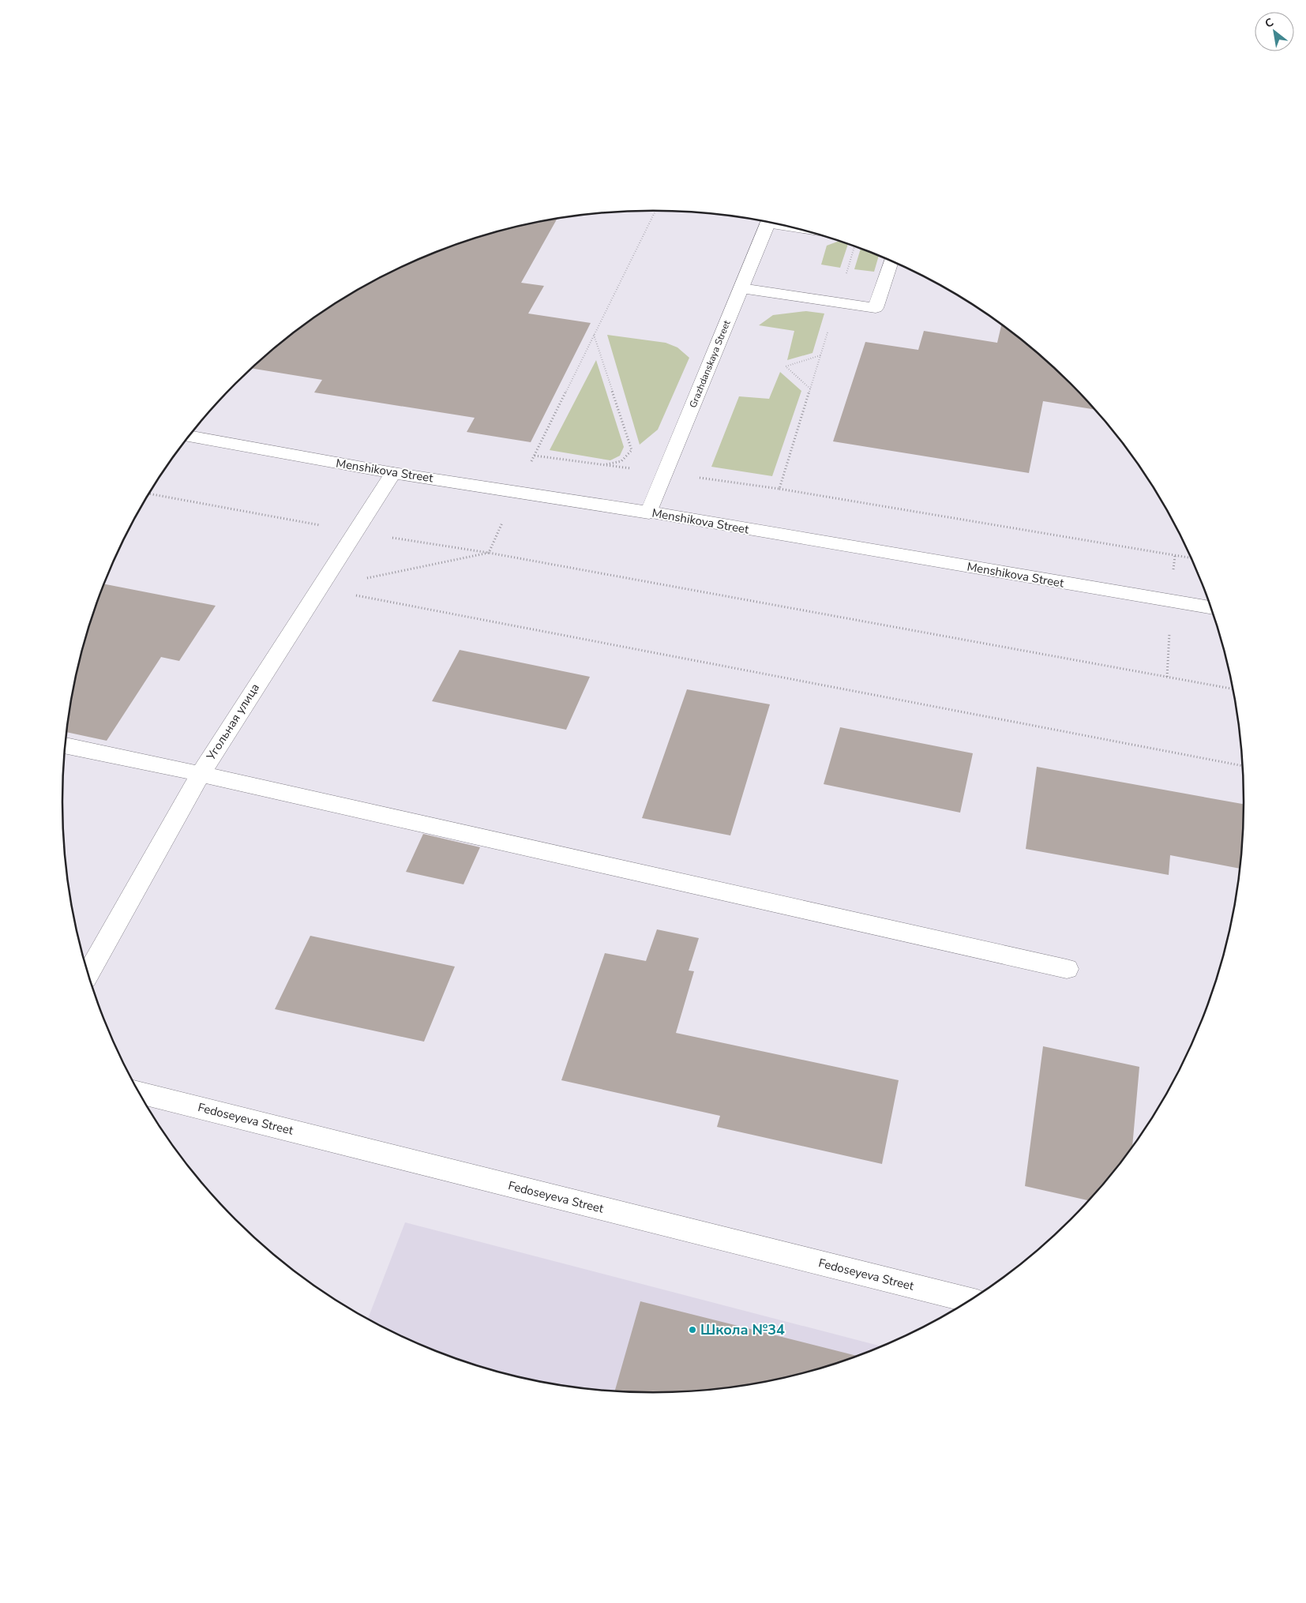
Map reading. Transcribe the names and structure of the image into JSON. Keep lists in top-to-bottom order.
{
  "streets": {
    "street": [
      "Grazhdanskaya Street",
      "Menshikova Street",
      "Угольная улица",
      "Fedoseyeva Street"
    ]
  },
  "crossings": [
    ["Grazhdanskaya Street", "Menshikova Street"],
    ["Menshikova Street", "Угольная улица"]
  ],
  "places": ["Школа №34"],
  "north": "top left"
}
